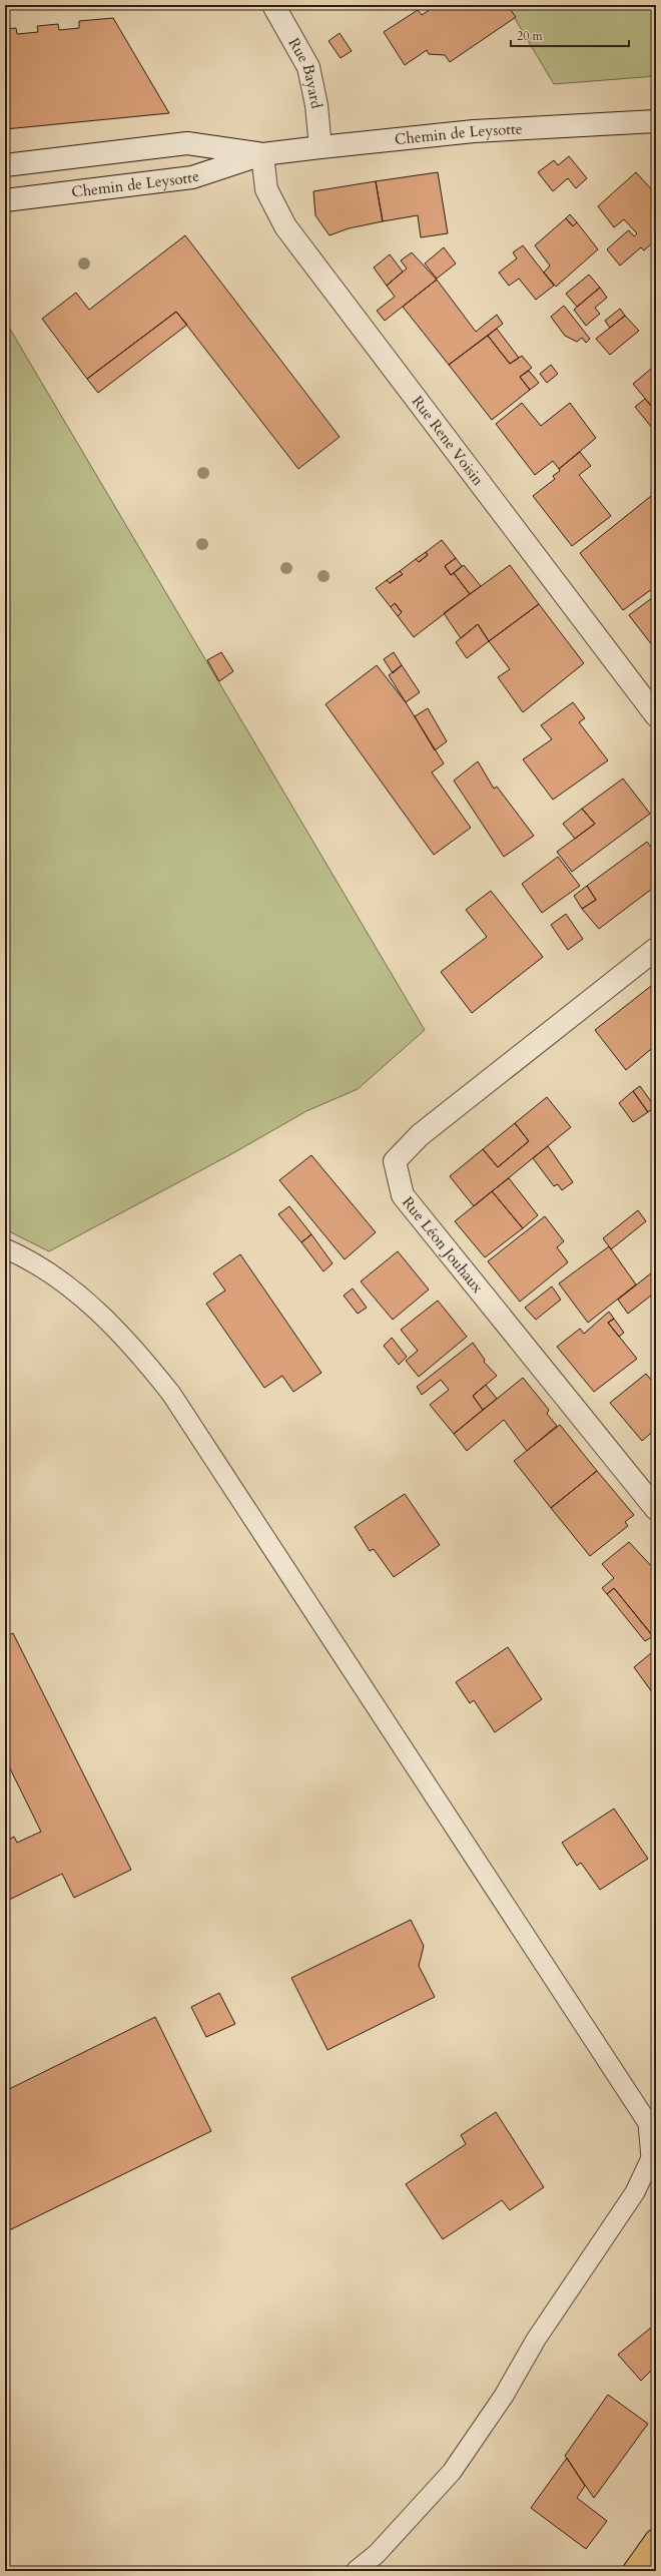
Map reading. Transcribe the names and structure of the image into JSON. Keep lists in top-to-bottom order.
{
  "streets": {
    "street": [
      "Rue Bayard",
      "Chemin de Leysotte",
      "Rue Rene Voisin",
      "Rue Léon Jouhaux"
    ]
  },
  "crossings": [
    ["Rue Bayard", "Chemin de Leysotte"],
    ["Chemin de Leysotte", "Rue Rene Voisin"]
  ],
  "scale_bar": "20 m"
}
